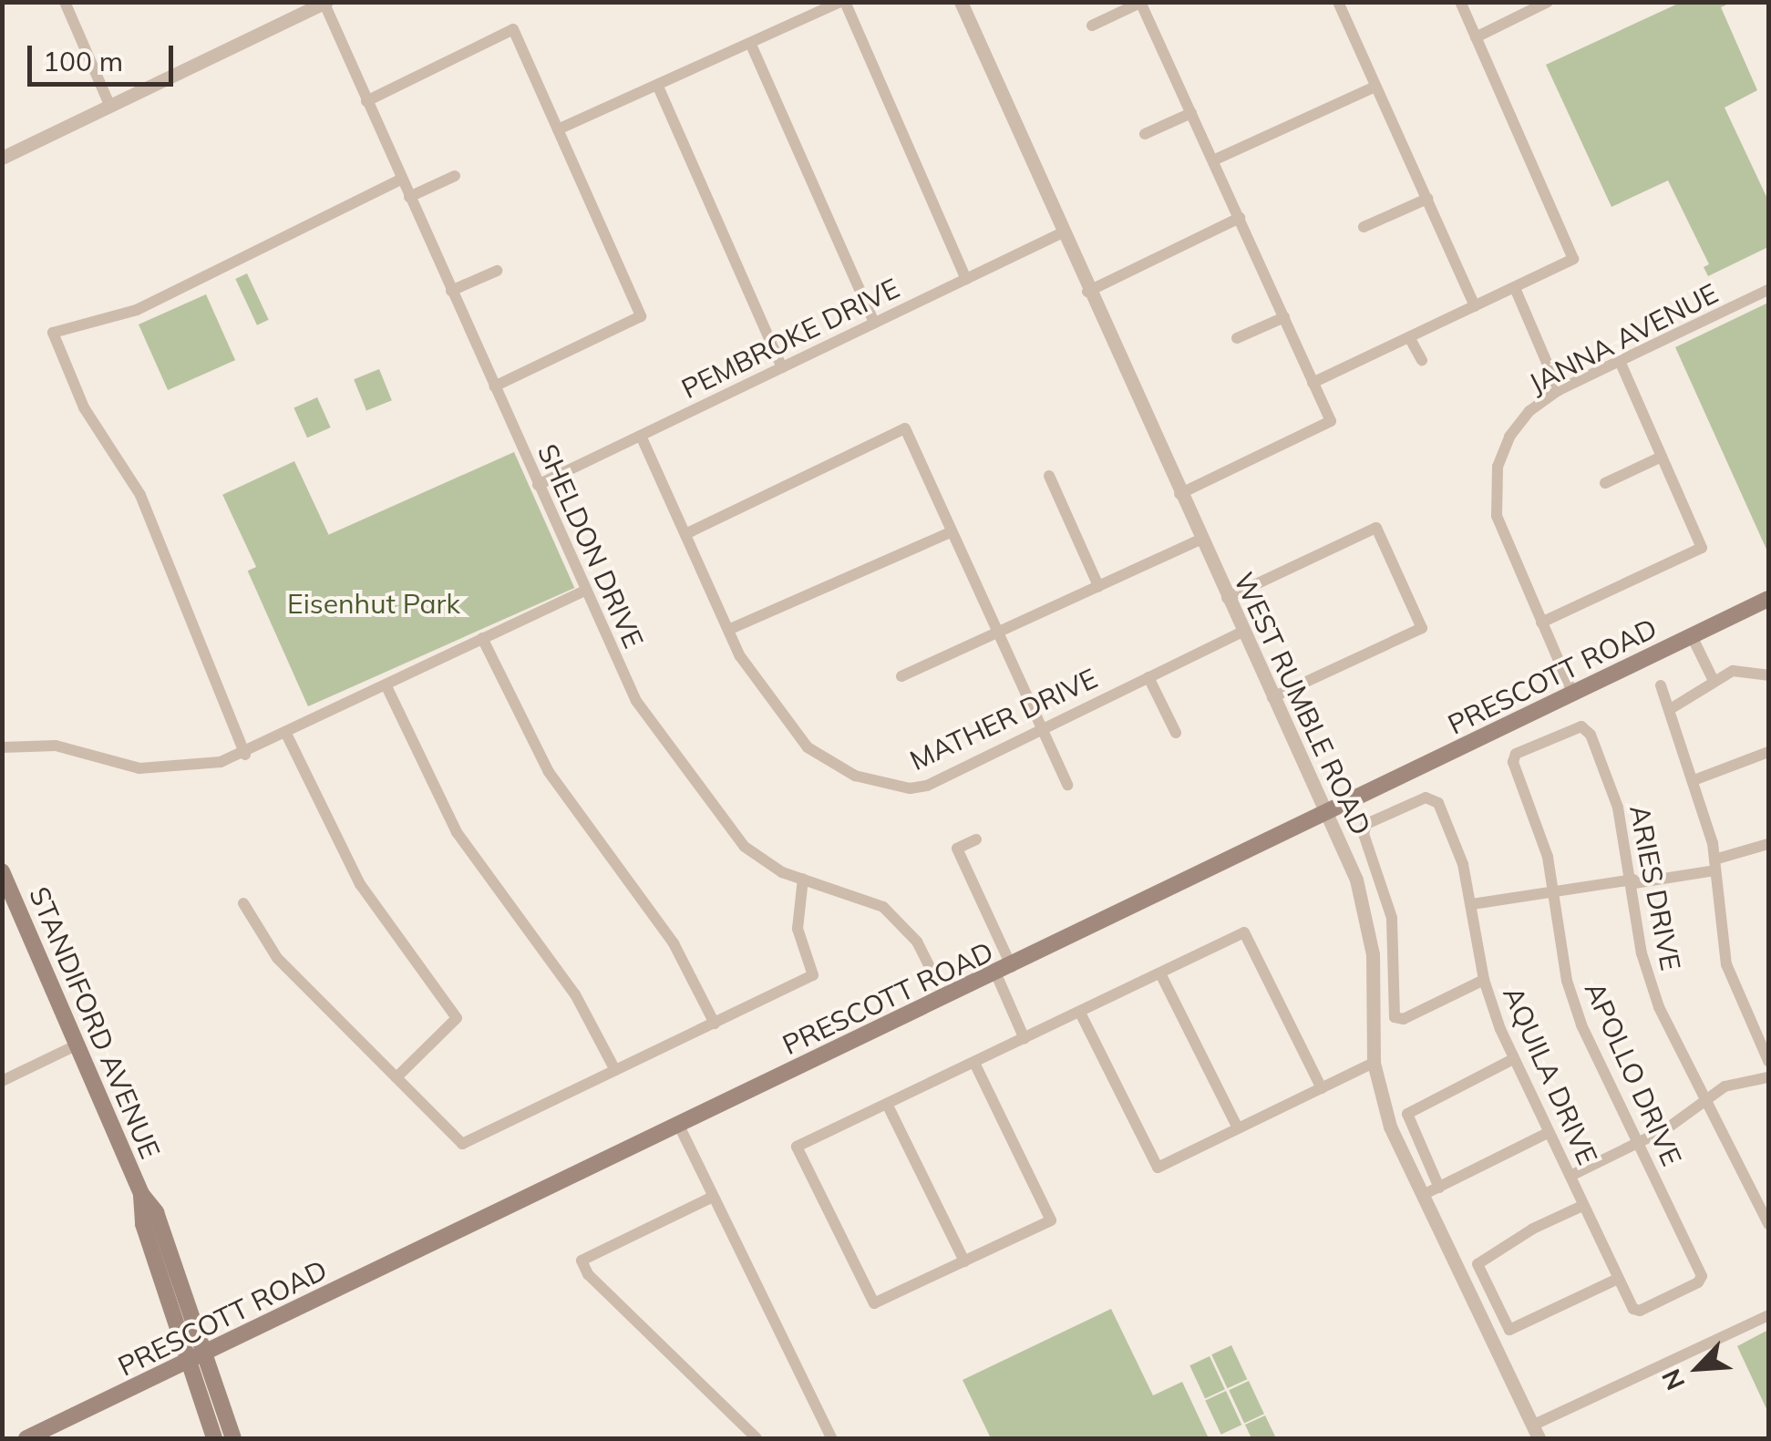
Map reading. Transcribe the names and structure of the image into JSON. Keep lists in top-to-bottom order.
{
  "streets": {
    "main road": ["PRESCOTT ROAD", "STANDIFORD AVENUE"],
    "street": [
      "PEMBROKE DRIVE",
      "JANNA AVENUE",
      "SHELDON DRIVE",
      "WEST RUMBLE ROAD",
      "MATHER DRIVE",
      "ARIES DRIVE",
      "APOLLO DRIVE",
      "AQUILA DRIVE"
    ]
  },
  "crossings": [
    ["PEMBROKE DRIVE", "SHELDON DRIVE"],
    ["PEMBROKE DRIVE", "WEST RUMBLE ROAD"],
    ["PEMBROKE DRIVE", "MATHER DRIVE"],
    ["JANNA AVENUE", "PRESCOTT ROAD"],
    ["SHELDON DRIVE", "PRESCOTT ROAD"],
    ["PRESCOTT ROAD", "WEST RUMBLE ROAD"],
    ["PRESCOTT ROAD", "STANDIFORD AVENUE"],
    ["WEST RUMBLE ROAD", "MATHER DRIVE"],
    ["ARIES DRIVE", "APOLLO DRIVE"],
    ["APOLLO DRIVE", "AQUILA DRIVE"]
  ],
  "parks": ["Eisenhut Park"],
  "scale_bar": "100 m",
  "north": "bottom left"
}
